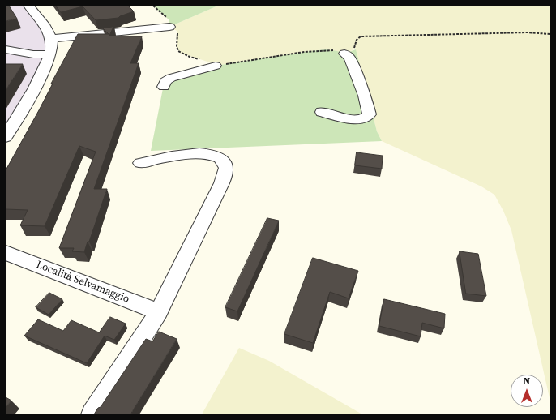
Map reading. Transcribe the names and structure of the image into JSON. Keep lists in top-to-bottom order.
{
  "streets": {
    "street": ["Località Selvamaggio"]
  },
  "north": "top"
}
